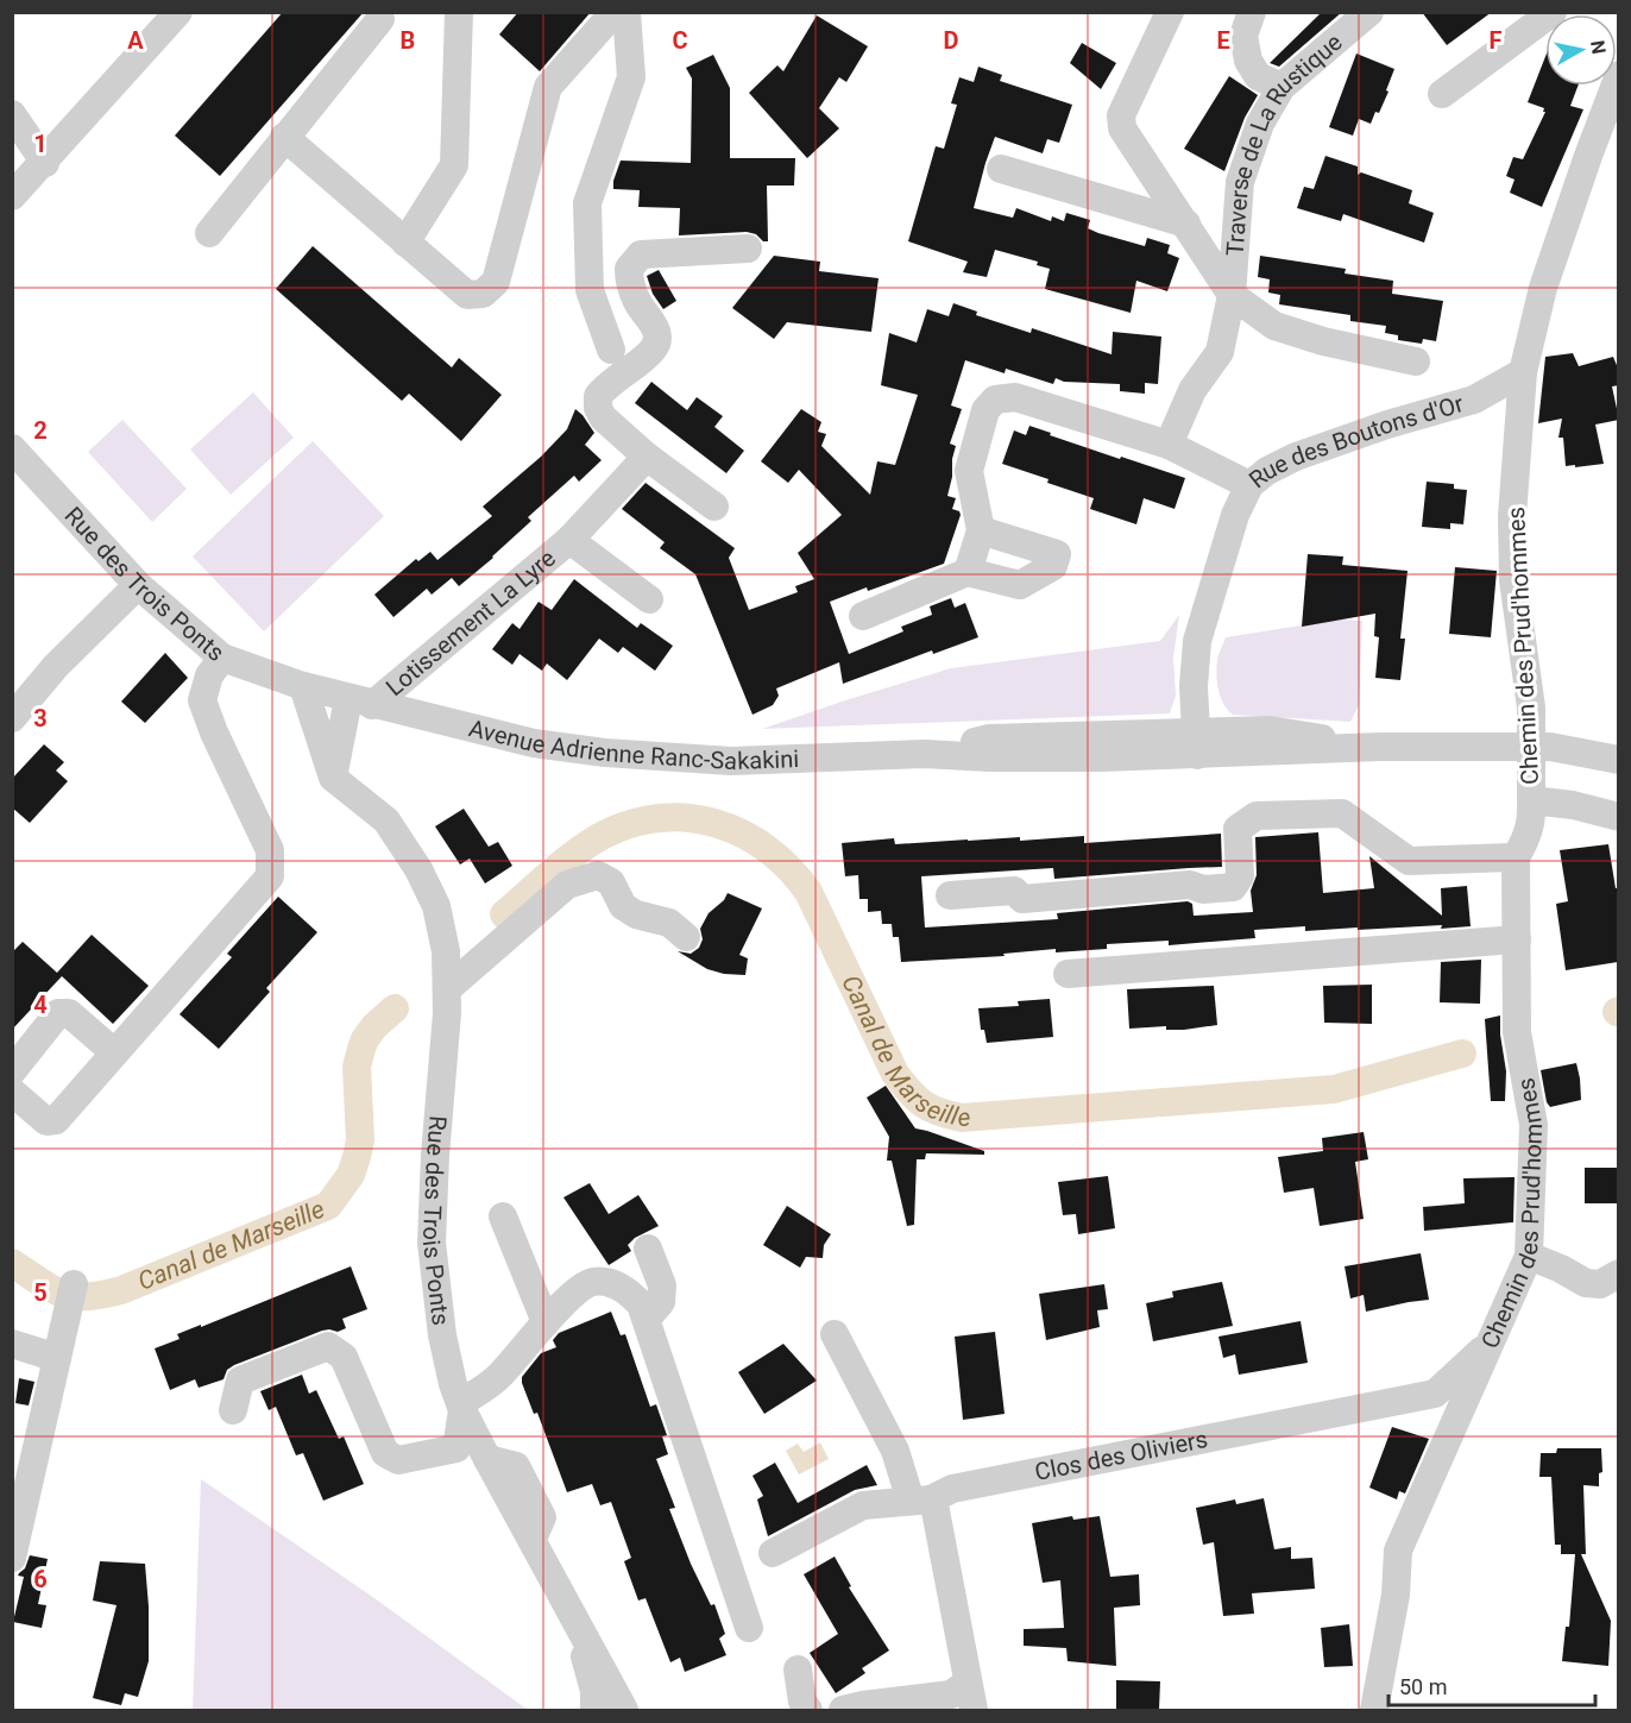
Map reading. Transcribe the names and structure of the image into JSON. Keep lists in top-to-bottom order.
{
  "streets": {
    "street": [
      "Traverse de La Rustique",
      "Rue des Boutons d'Or",
      "Rue des Trois Ponts",
      "Lotissement La Lyre",
      "Chemin des Prud'hommes",
      "Avenue Adrienne Ranc-Sakakini",
      "Clos des Oliviers"
    ]
  },
  "crossings": [
    ["Rue des Boutons d'Or", "Chemin des Prud'hommes"],
    ["Rue des Boutons d'Or", "Avenue Adrienne Ranc-Sakakini"],
    ["Rue des Trois Ponts", "Lotissement La Lyre"],
    ["Rue des Trois Ponts", "Avenue Adrienne Ranc-Sakakini"],
    ["Lotissement La Lyre", "Avenue Adrienne Ranc-Sakakini"],
    ["Chemin des Prud'hommes", "Clos des Oliviers"]
  ],
  "water": ["Canal de Marseille"],
  "scale_bar": "50 m",
  "north": "right",
  "grid": {
    "columns": [
      "A",
      "B",
      "C",
      "D",
      "E",
      "F"
    ],
    "rows": [
      "1",
      "2",
      "3",
      "4",
      "5",
      "6"
    ]
  }
}
